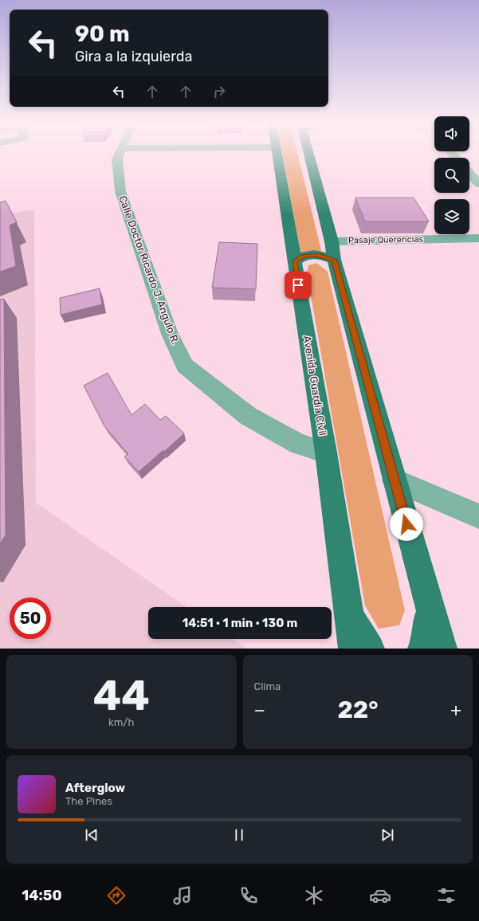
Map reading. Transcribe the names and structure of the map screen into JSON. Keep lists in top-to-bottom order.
{
  "streets": {
    "main road": ["Avenida Guardia Civil"],
    "street": ["Pasaje Querencias", "Calle Doctor Ricardo J. Angulo R."]
  },
  "crossings": [
    ["Calle Doctor Ricardo J. Angulo R.", "Avenida Guardia Civil"]
  ],
  "page": {
    "turn": ["90 m", "Gira a la izquierda"],
    "limit": "50",
    "trip": "14:51 · 1 min · 130 m",
    "tile": [
      ["44", "km/h"],
      "Clima"
    ],
    "heat": ["−", "22°", "+"],
    "song": ["Afterglow", "The Pines"],
    "tabs": "14:50"
  }
}
